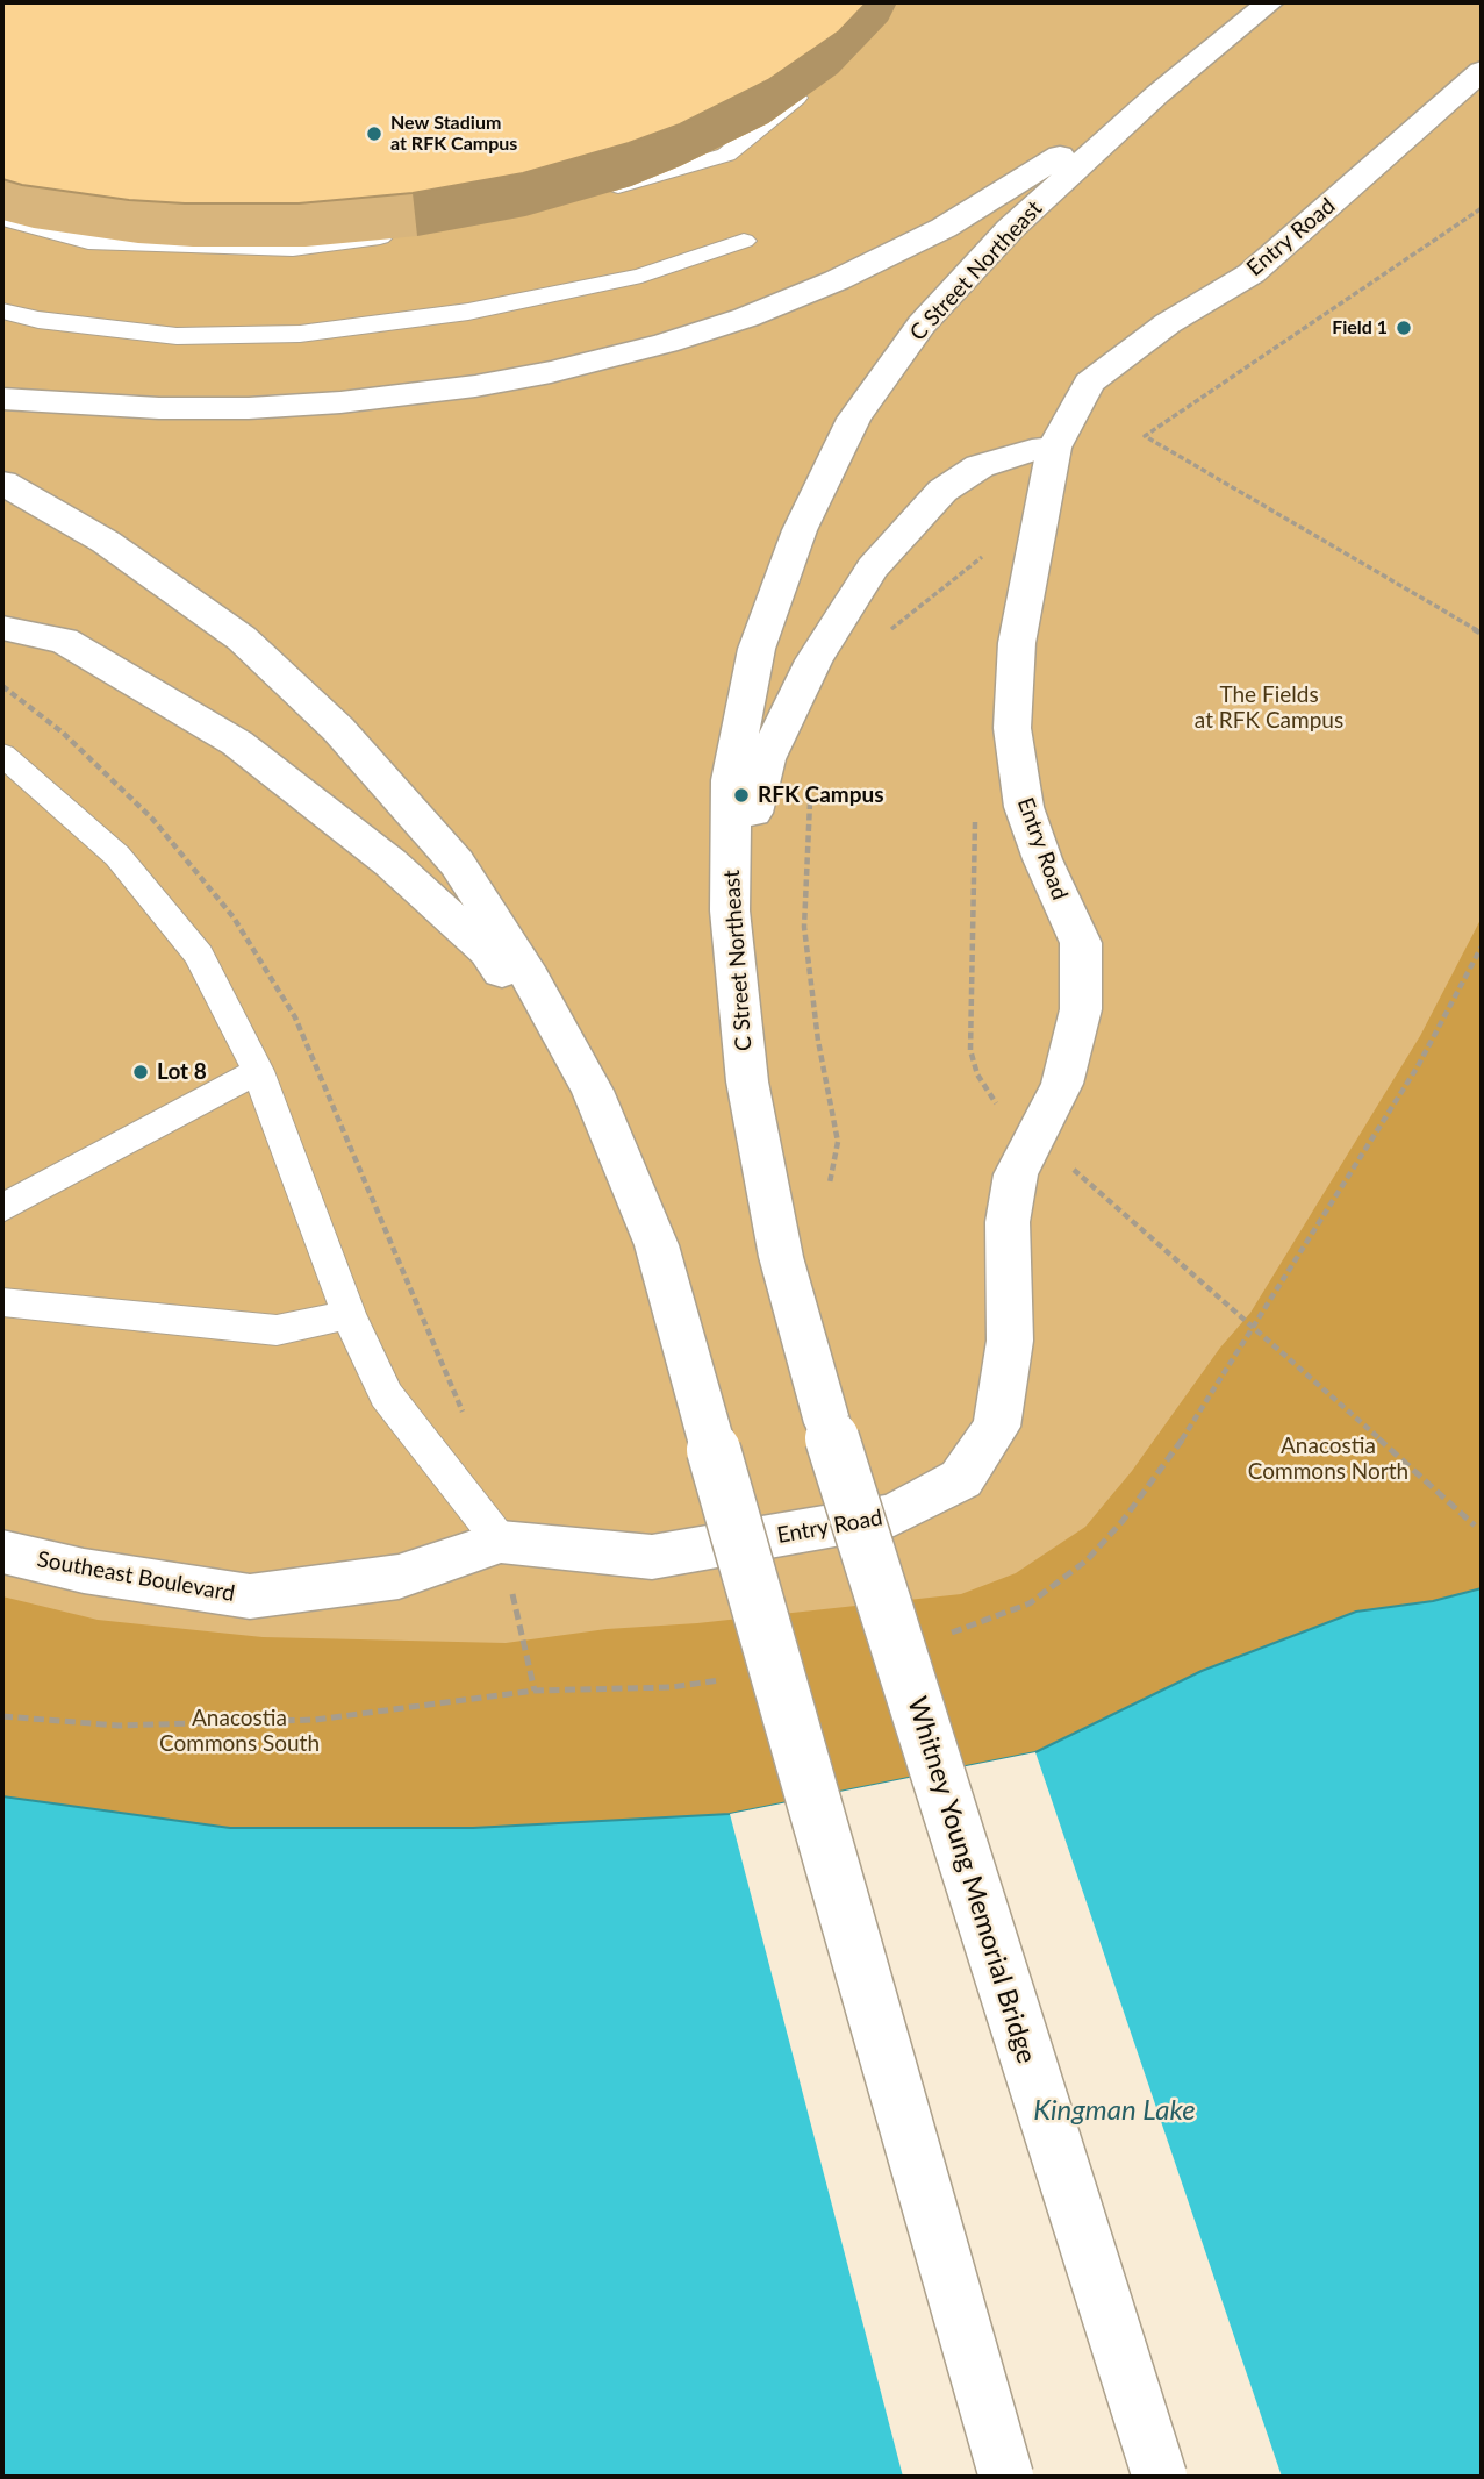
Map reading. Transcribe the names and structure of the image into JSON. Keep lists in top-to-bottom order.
{
  "streets": {
    "main road": [
      "Entry Road",
      "C Street Northeast",
      "Southeast Boulevard",
      "Whitney Young Memorial Bridge"
    ]
  },
  "crossings": [
    ["Entry Road", "Southeast Boulevard"],
    ["C Street Northeast", "Whitney Young Memorial Bridge"]
  ],
  "water": ["Kingman Lake"],
  "parks": ["The Fields at RFK Campus", "Anacostia Commons North", "Anacostia Commons South"],
  "places": [
    "New Stadium at RFK Campus",
    "Field 1",
    "RFK Campus",
    "Lot 8"
  ]
}
